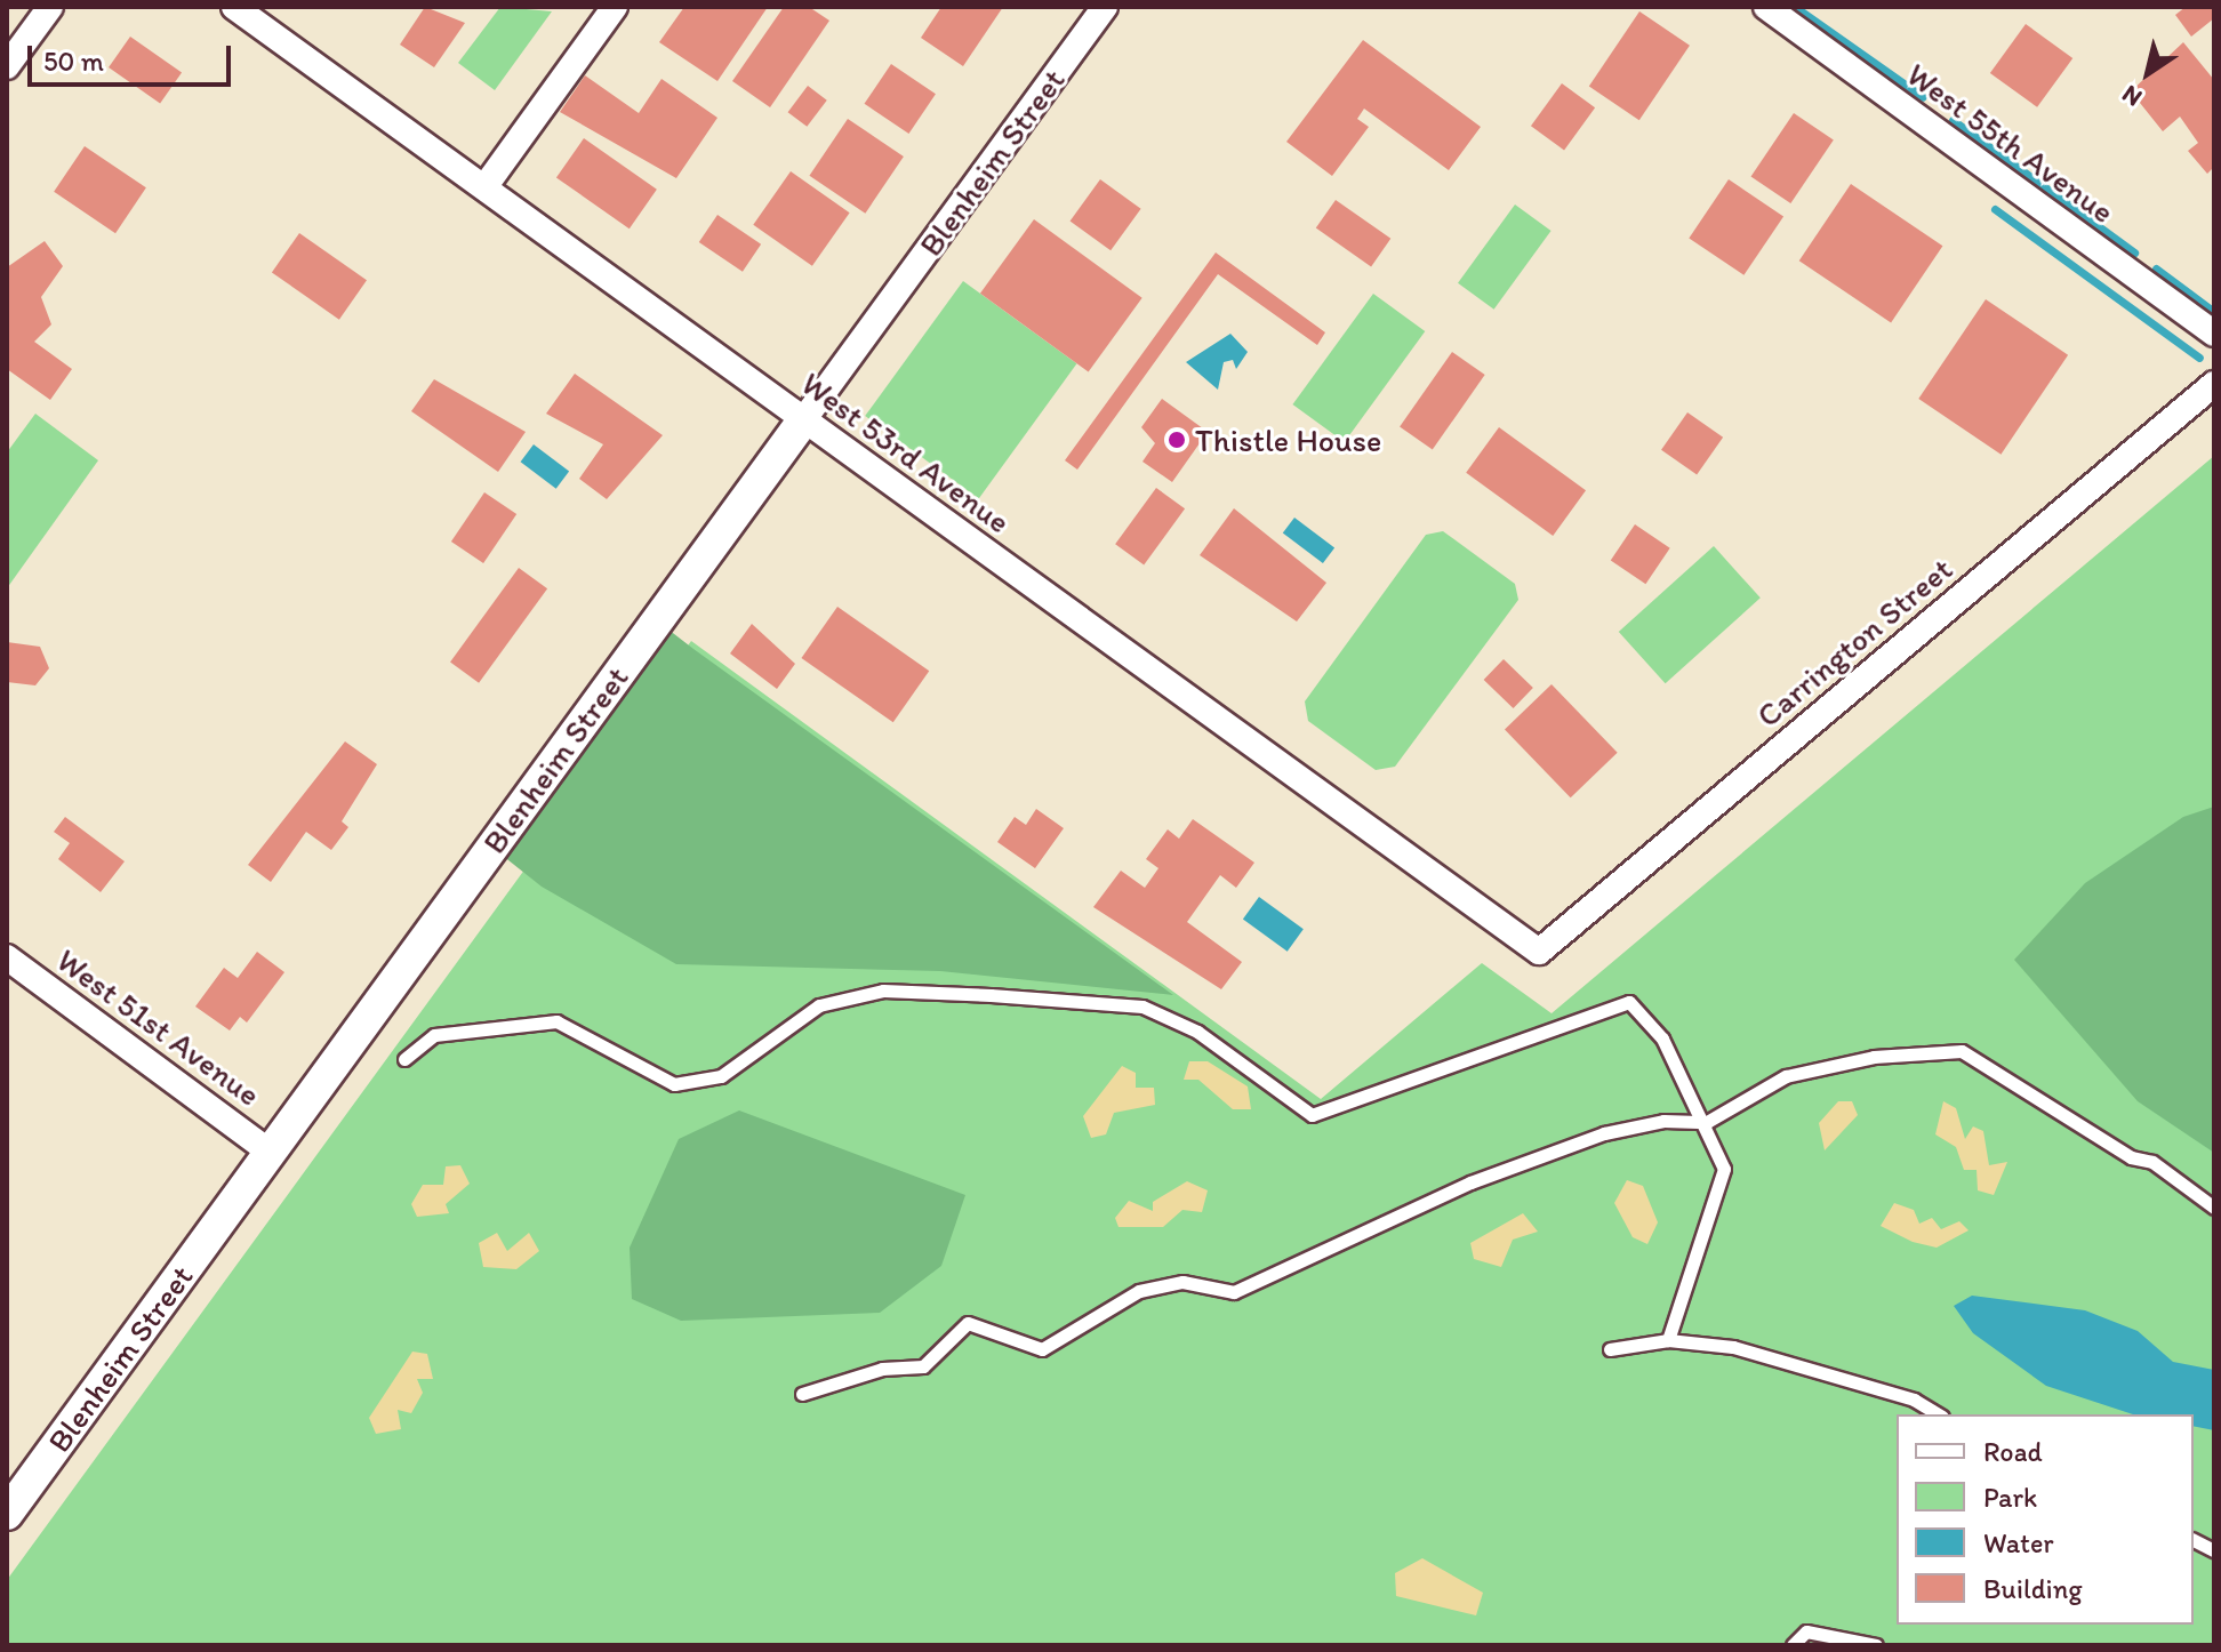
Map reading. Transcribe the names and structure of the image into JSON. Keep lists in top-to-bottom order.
{
  "streets": {
    "street": [
      "West 55th Avenue",
      "Blenheim Street",
      "West 53rd Avenue",
      "Carrington Street",
      "West 51st Avenue"
    ]
  },
  "crossings": [
    ["Blenheim Street", "West 53rd Avenue"],
    ["Blenheim Street", "West 51st Avenue"],
    ["West 53rd Avenue", "Carrington Street"]
  ],
  "places": ["Thistle House"],
  "legend": [
    "Road",
    "Park",
    "Water",
    "Building"
  ],
  "scale_bar": "50 m",
  "north": "bottom left"
}
